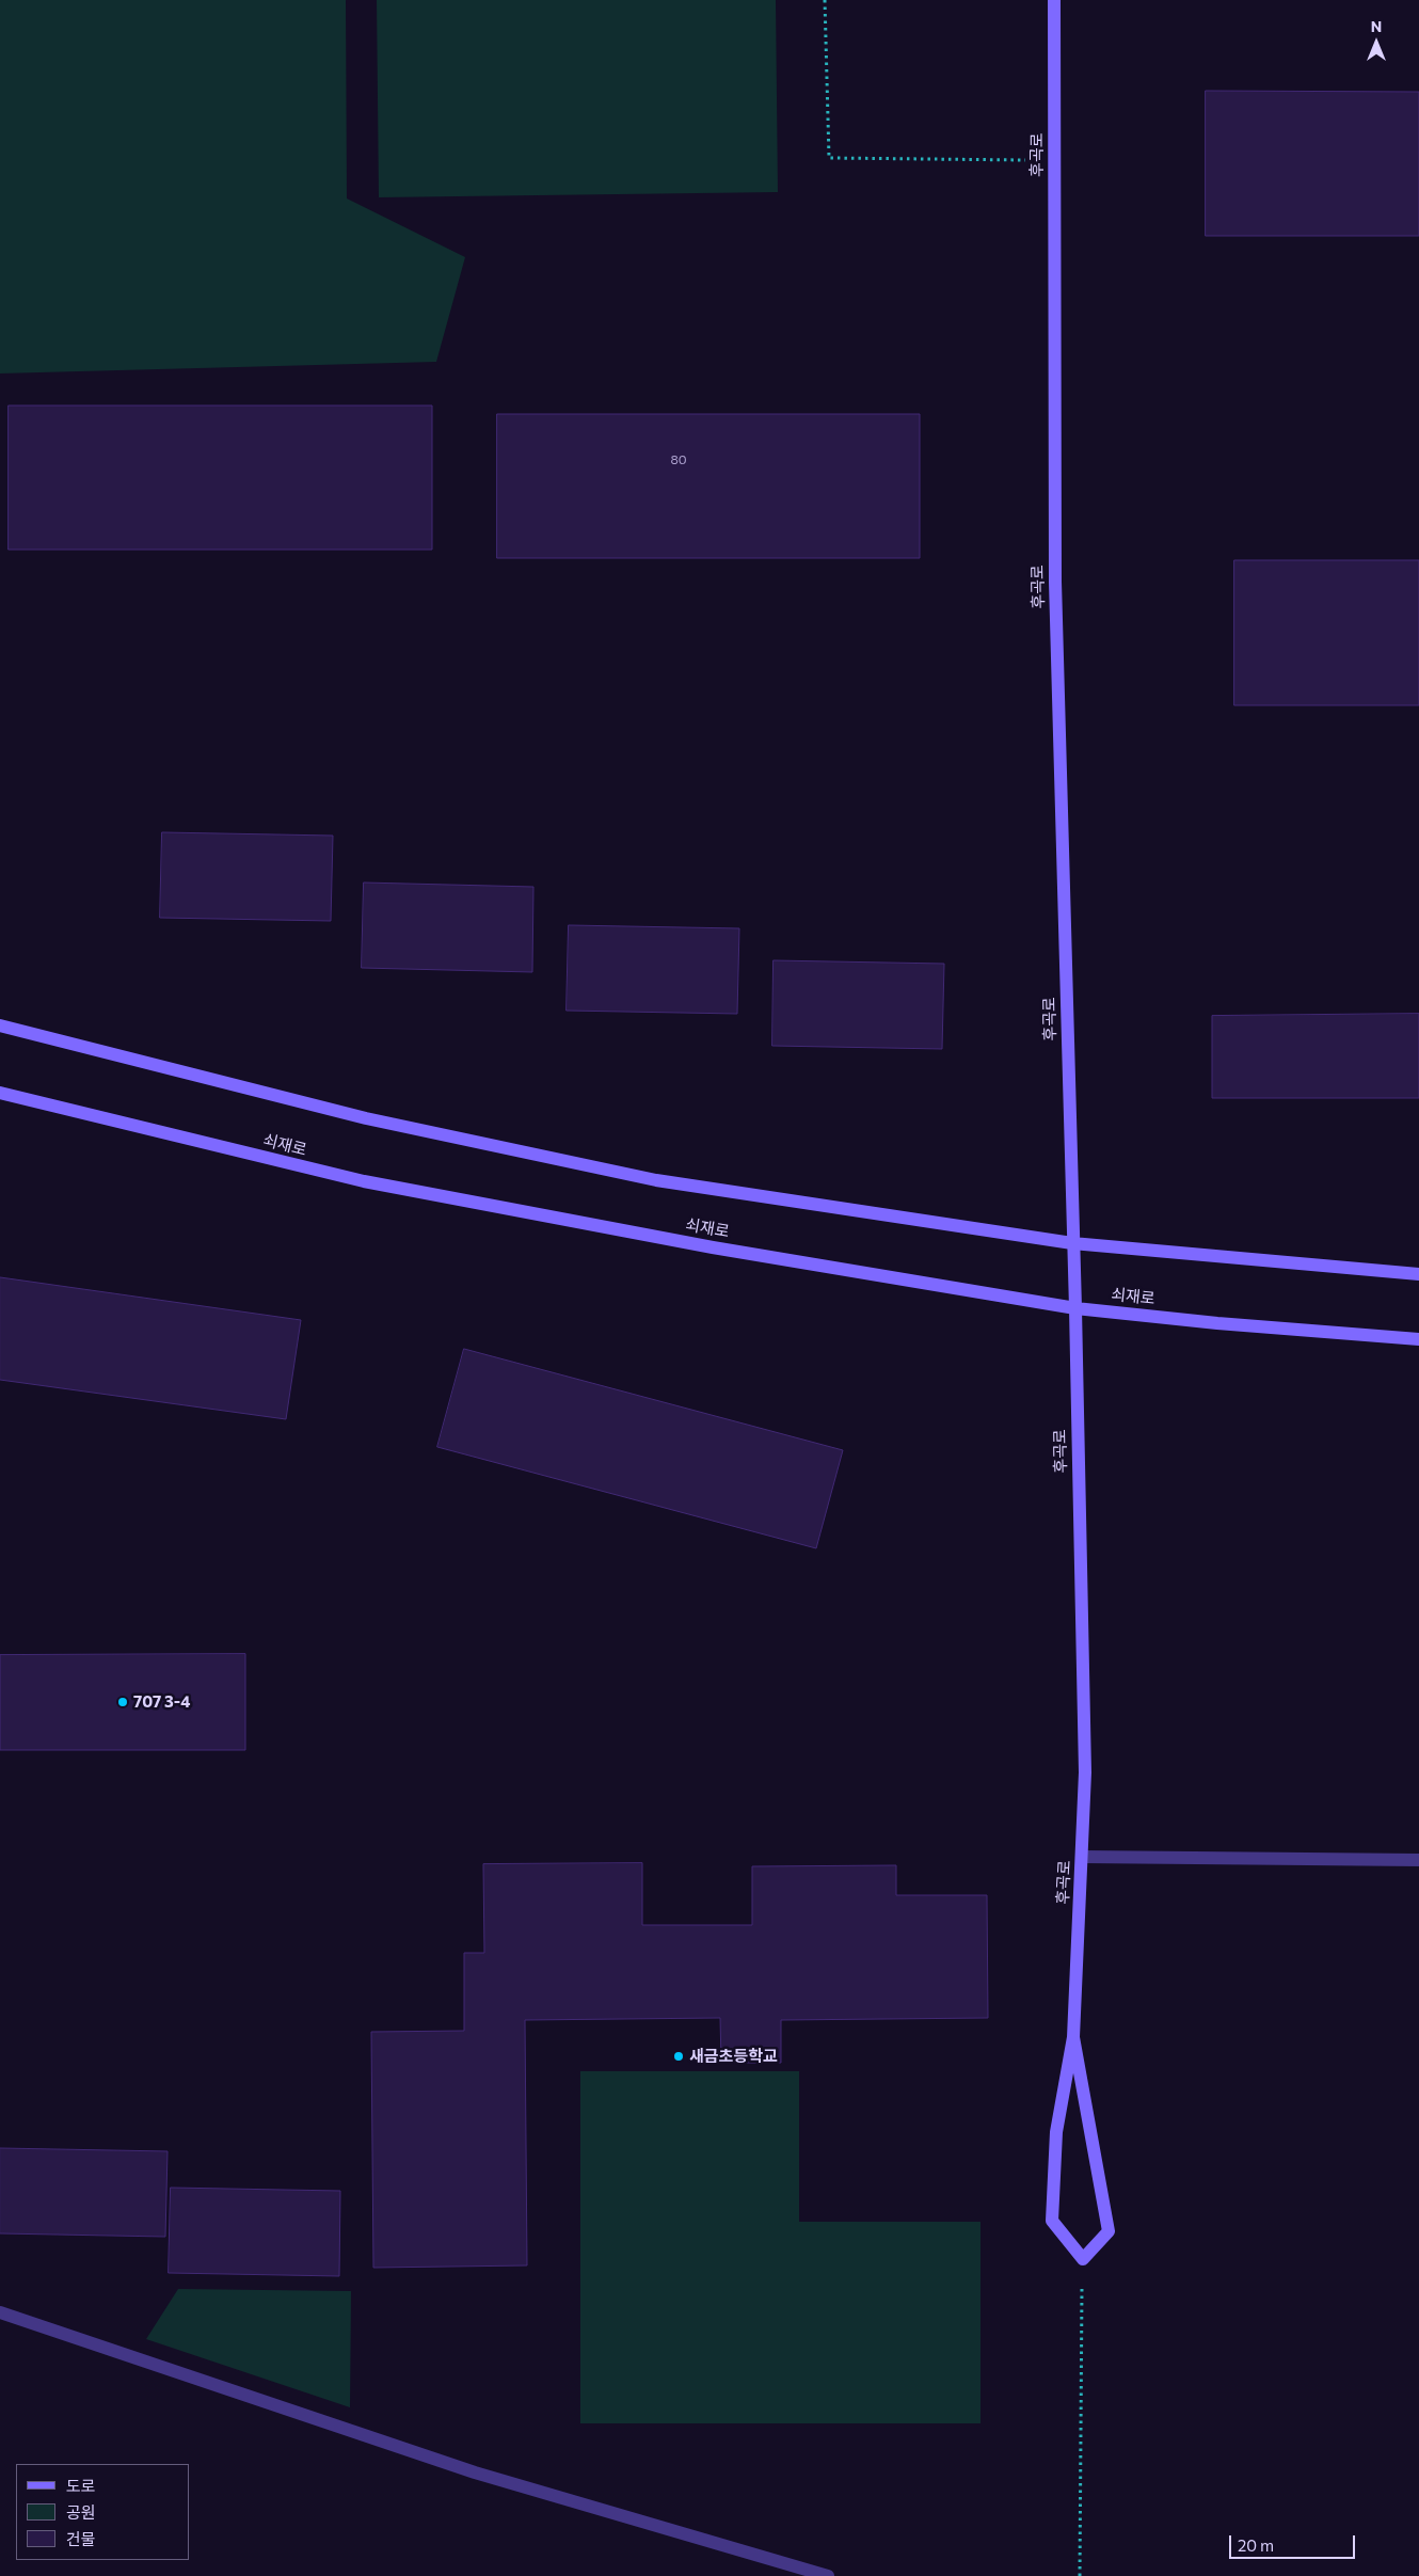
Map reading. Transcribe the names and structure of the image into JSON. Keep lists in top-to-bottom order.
{
  "streets": {
    "street": ["후곡로", "쇠재로"]
  },
  "crossings": [
    ["후곡로", "쇠재로"]
  ],
  "places": ["707 3-4", "새금초등학교"],
  "house_numbers": ["80"],
  "legend": ["도로", "공원", "건물"],
  "scale_bar": "20 m",
  "north": "top"
}
